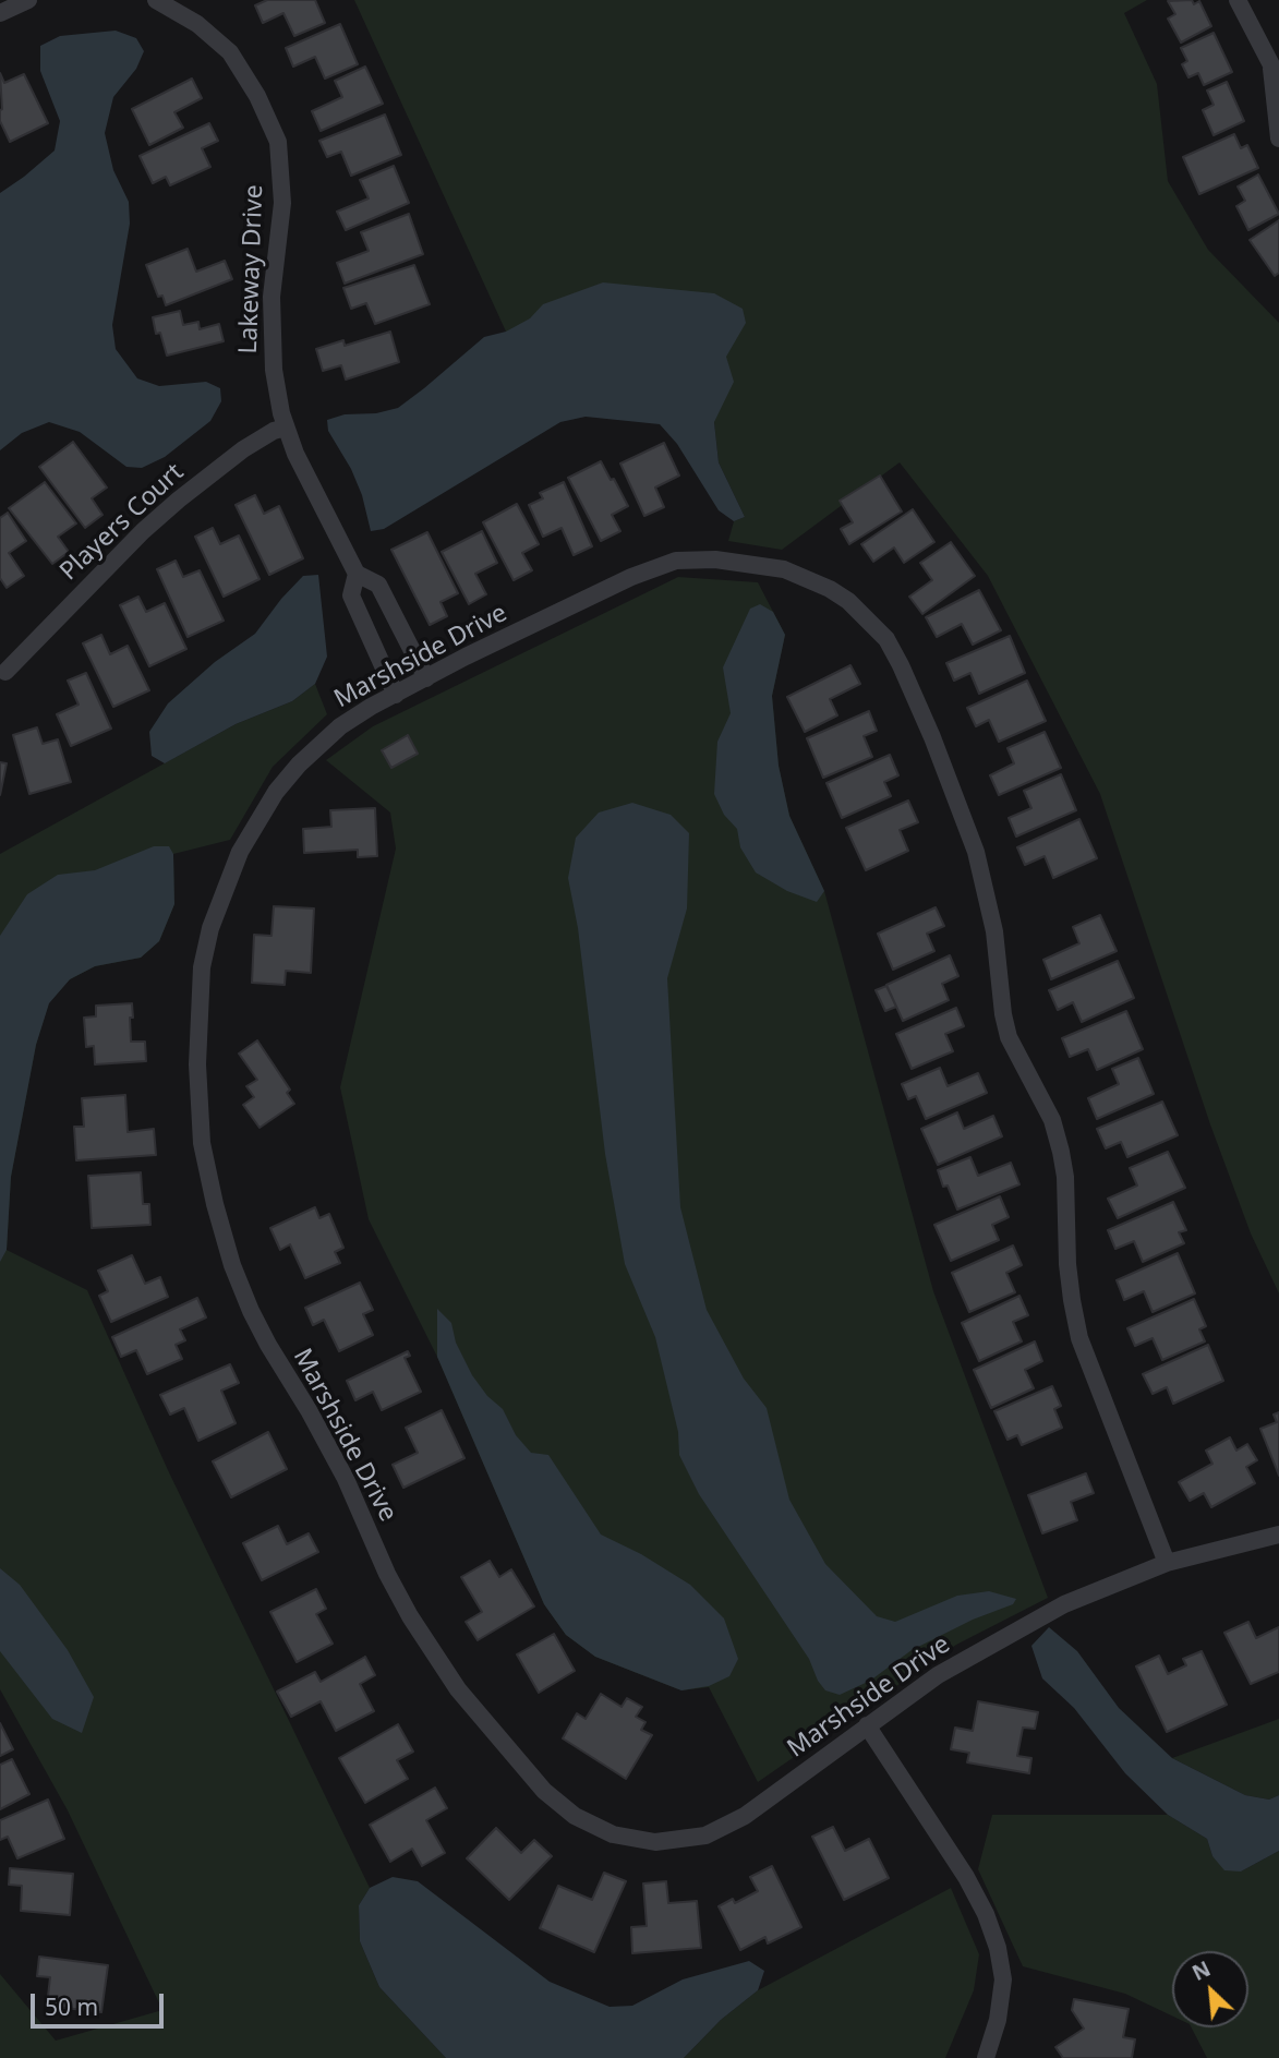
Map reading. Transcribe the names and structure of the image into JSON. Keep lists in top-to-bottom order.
{
  "streets": {
    "street": ["Lakeway Drive", "Players Court", "Marshside Drive"]
  },
  "crossings": [
    ["Lakeway Drive", "Players Court"],
    ["Lakeway Drive", "Marshside Drive"]
  ],
  "scale_bar": "50 m",
  "north": "top left"
}
